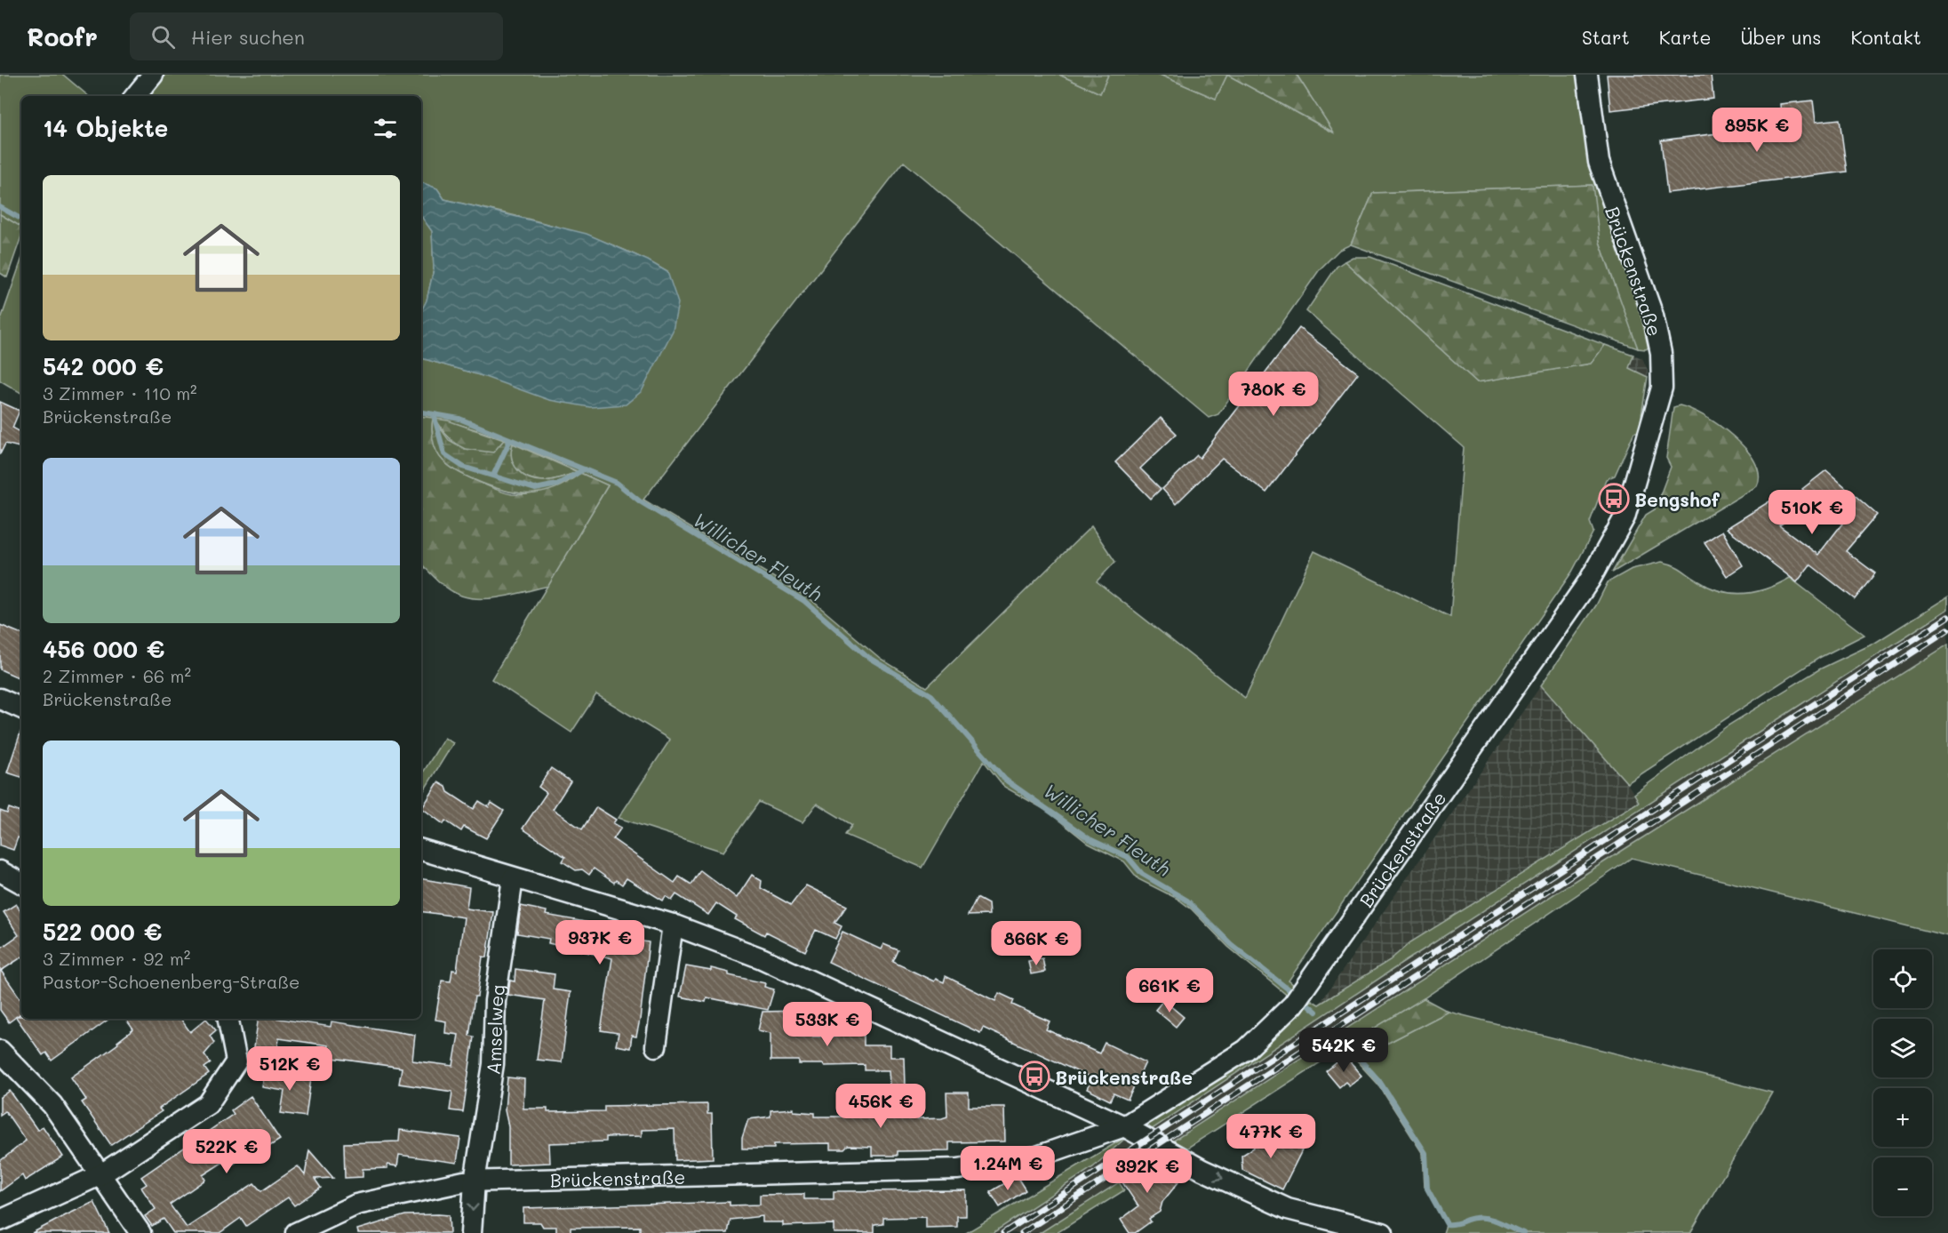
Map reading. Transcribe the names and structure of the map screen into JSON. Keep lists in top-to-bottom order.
{
  "streets": {
    "street": ["Brückenstraße", "Amselweg"]
  },
  "crossings": [
    ["Brückenstraße", "Amselweg"]
  ],
  "water": ["Willicher Fleuth"],
  "places": {
    "bus stop": ["Bengshof", "Brückenstraße"]
  },
  "page": {
    "header": "Roofr",
    "search": "Hier suchen",
    "nav": [
      "Start",
      "Karte",
      "Über uns",
      "Kontakt"
    ],
    "heading": "14 Objekte",
    "price": [
      "895K €",
      "780K €",
      "510K €",
      "937K €",
      "866K €",
      "661K €",
      "533K €",
      "542K €",
      "512K €",
      "456K €",
      "477K €",
      "522K €",
      "1.24M €",
      "392K €"
    ],
    "list": [
      {
        "name": "542 000 €",
        "note": "3 Zimmer · 110 m² · Brückenstraße"
      },
      {
        "name": "456 000 €",
        "note": "2 Zimmer · 66 m² · Brückenstraße"
      },
      {
        "name": "522 000 €",
        "note": "3 Zimmer · 92 m² · Pastor-Schoenenberg-Straße"
      }
    ],
    "map_buttons": ["+", "−"]
  }
}
